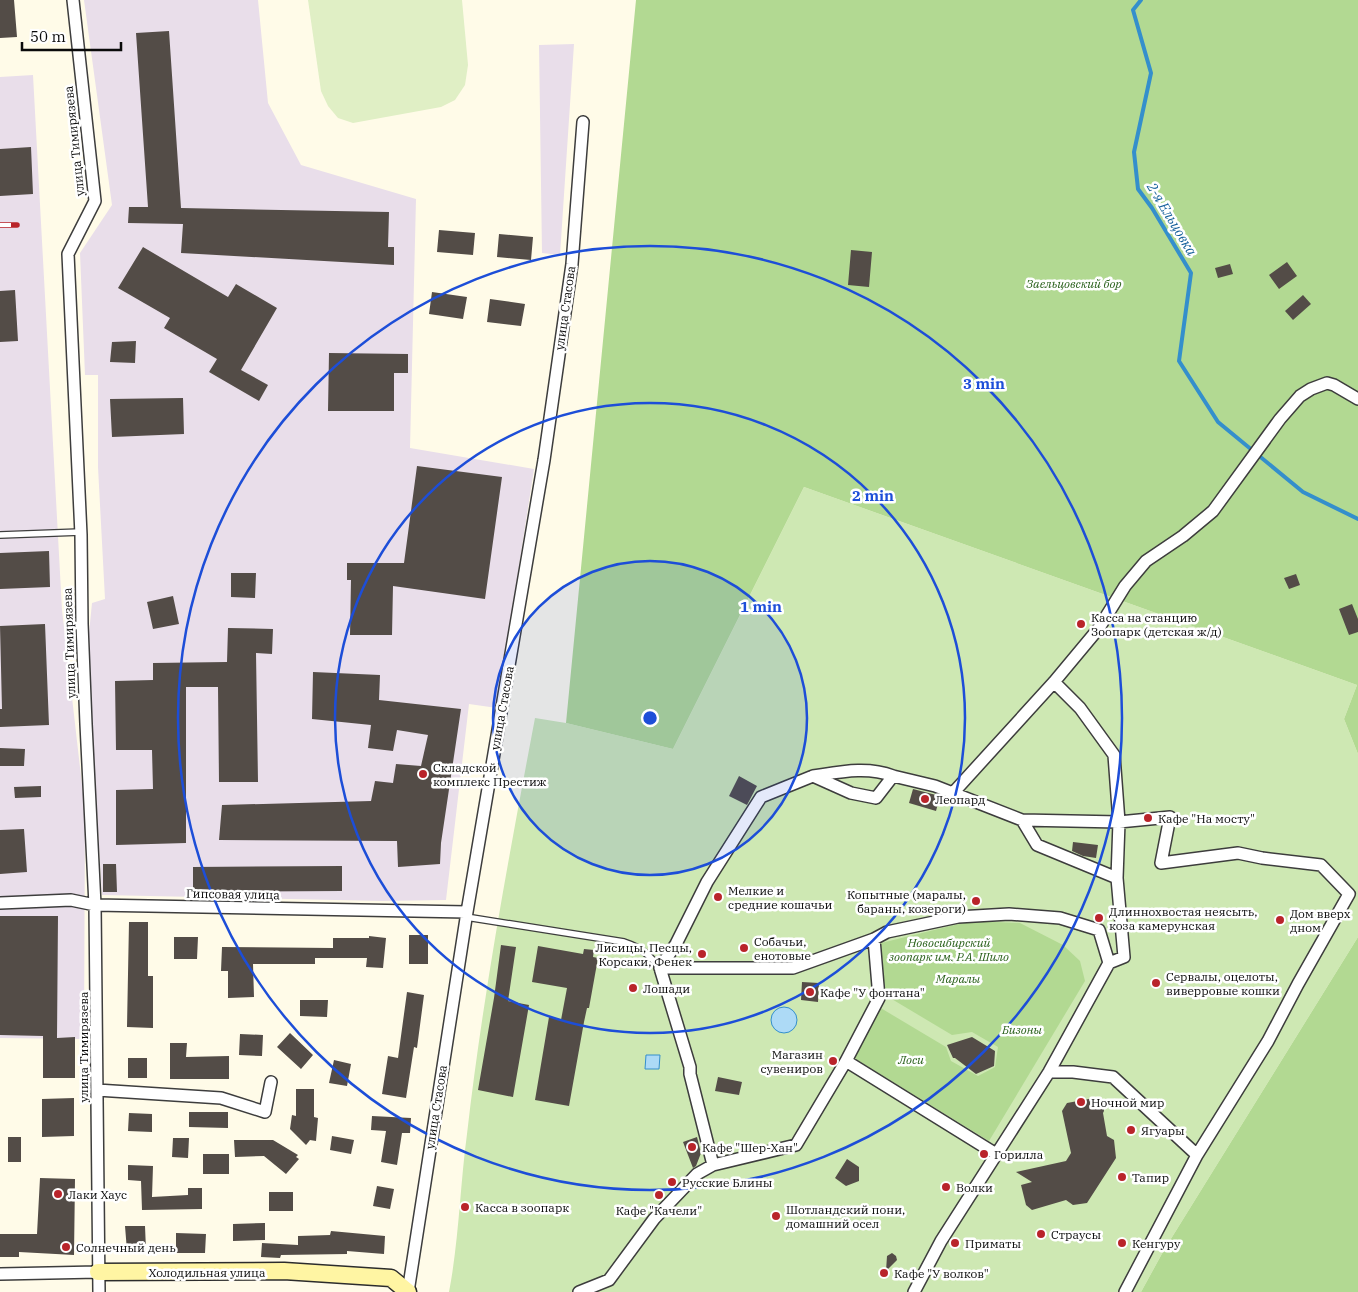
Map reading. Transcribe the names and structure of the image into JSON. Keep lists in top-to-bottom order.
{
  "streets": {
    "street": [
      "улица Тимирязева",
      "улица Стасова",
      "Гипсовая улица",
      "Холодильная улица"
    ]
  },
  "crossings": [
    ["улица Тимирязева", "Гипсовая улица"],
    ["улица Тимирязева", "Холодильная улица"],
    ["улица Стасова", "Гипсовая улица"],
    ["улица Стасова", "Холодильная улица"]
  ],
  "water": ["2-я Ельцовка"],
  "parks": [
    "Заельцовский бор",
    "Новосибирский зоопарк им. Р.А. Шило",
    "Маралы",
    "Бизоны",
    "Лоси"
  ],
  "places": [
    "Касса на станцию Зоопарк (детская ж/д)",
    "Складской комплекс Престиж",
    "Леопард",
    "Кафе \"На мосту\"",
    "Мелкие и средние кошачьи",
    "Копытные (маралы, бараны, козероги)",
    "Длиннохвостая неясыть, коза камерунская",
    "Дом вверх дном",
    "Собачьи, енотовые",
    "Лисицы, Песцы, Корсаки, Фенек",
    "Сервалы, оцелоты, виверровые кошки",
    "Лошади",
    "Кафе \"У фонтана\"",
    "Магазин сувениров",
    "Ночной мир",
    "Ягуары",
    "Кафе \"Шер-Хан\"",
    "Горилла",
    "Тапир",
    "Русские Блины",
    "Волки",
    "Лаки Хаус",
    "Кафе \"Качели\"",
    "Касса в зоопарк",
    "Шотландский пони, домашний осел",
    "Страусы",
    "Приматы",
    "Кенгуру",
    "Солнечный день",
    "Кафе \"У волков\""
  ],
  "scale_bar": "50 m",
  "rings": ["3 min", "2 min", "1 min"]
}
